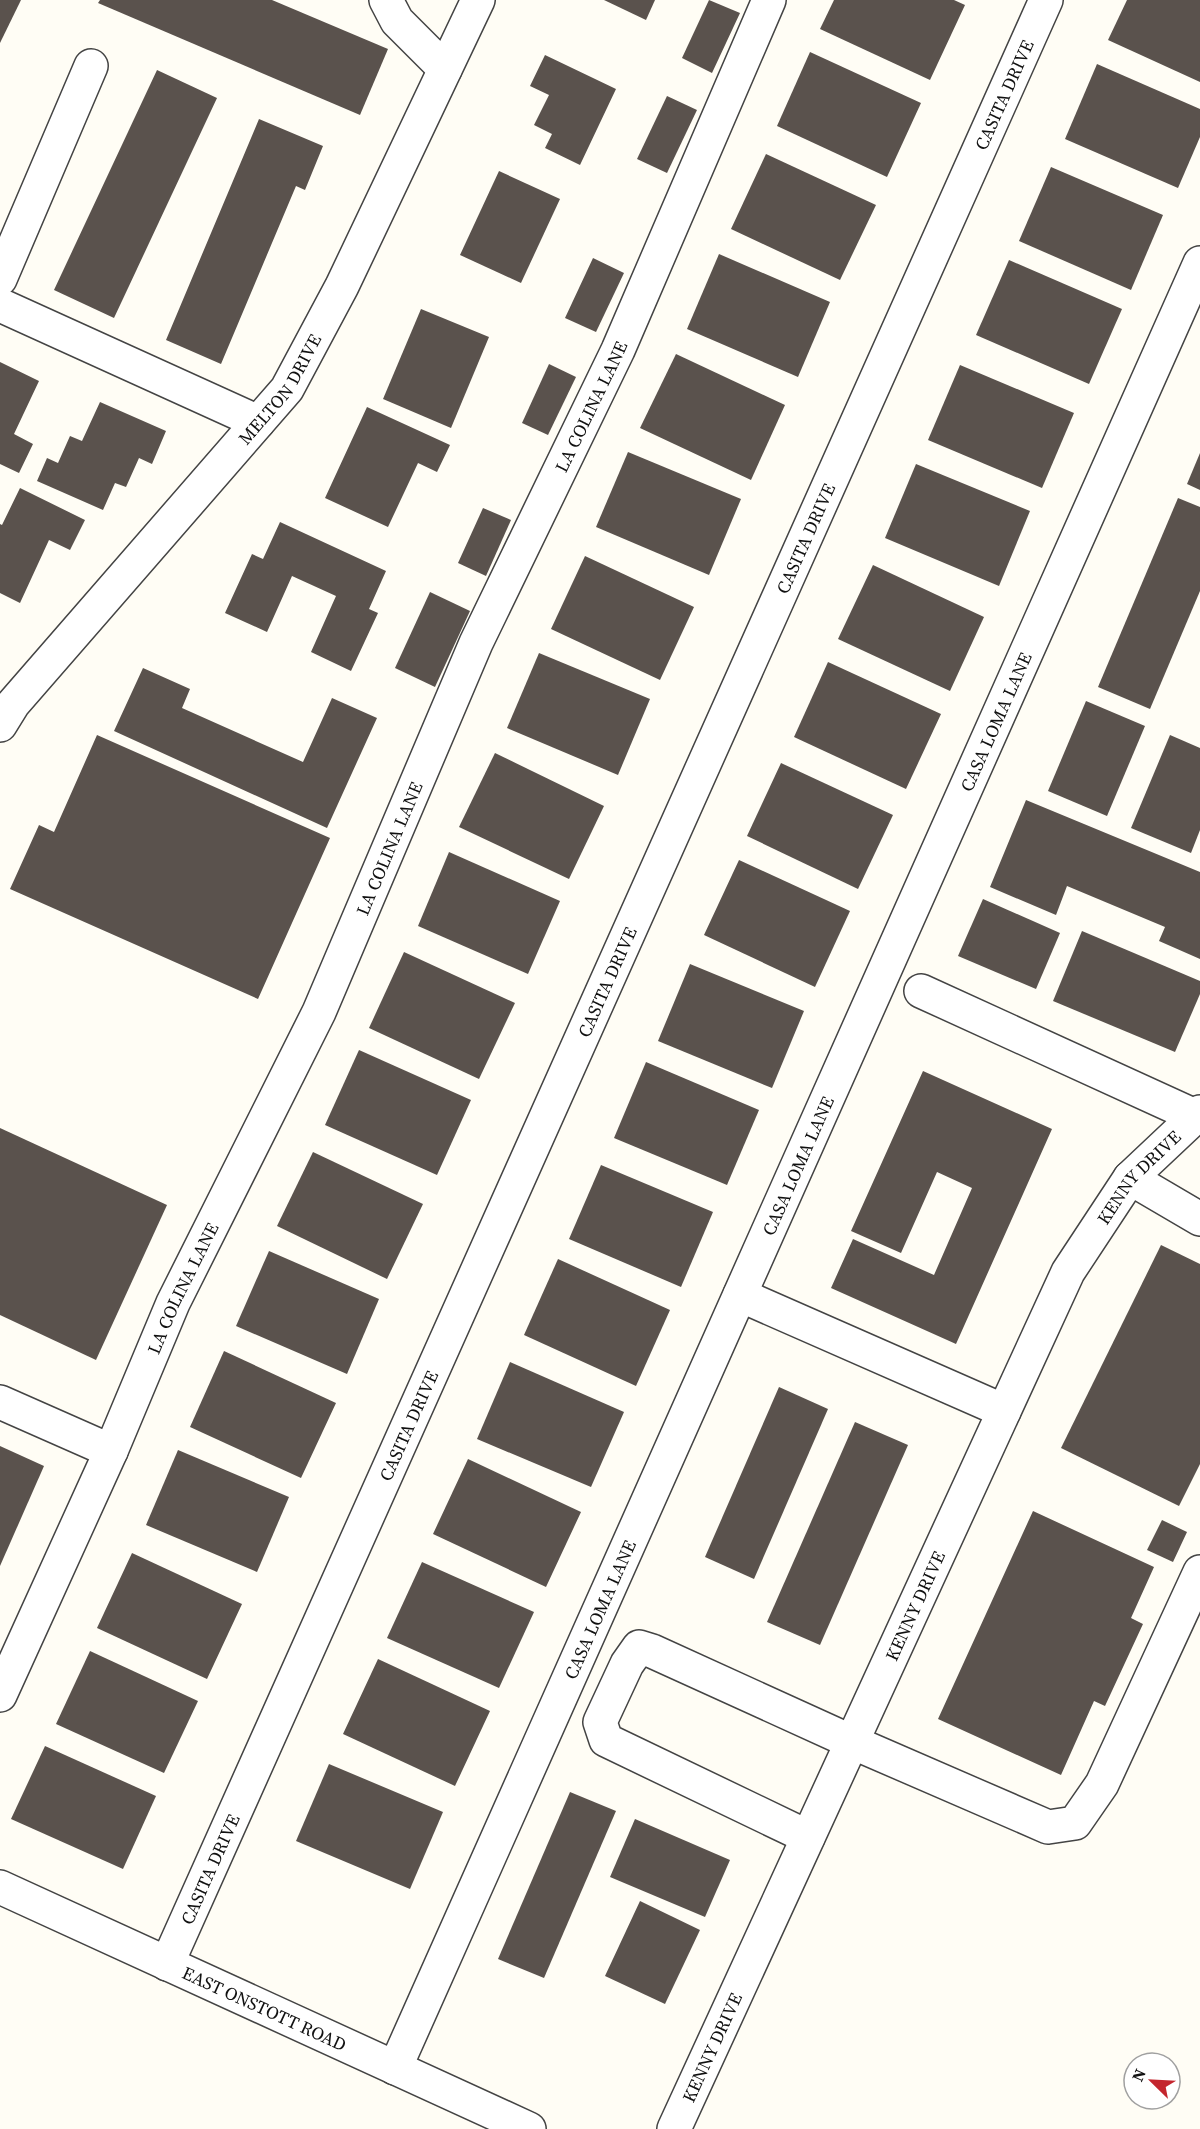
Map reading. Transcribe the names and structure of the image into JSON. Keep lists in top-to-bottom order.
{
  "streets": {
    "street": [
      "CASITA DRIVE",
      "MELTON DRIVE",
      "LA COLINA LANE",
      "CASA LOMA LANE",
      "KENNY DRIVE",
      "EAST ONSTOTT ROAD"
    ]
  },
  "crossings": [
    ["CASITA DRIVE", "EAST ONSTOTT ROAD"],
    ["CASA LOMA LANE", "EAST ONSTOTT ROAD"]
  ],
  "north": "top left"
}
